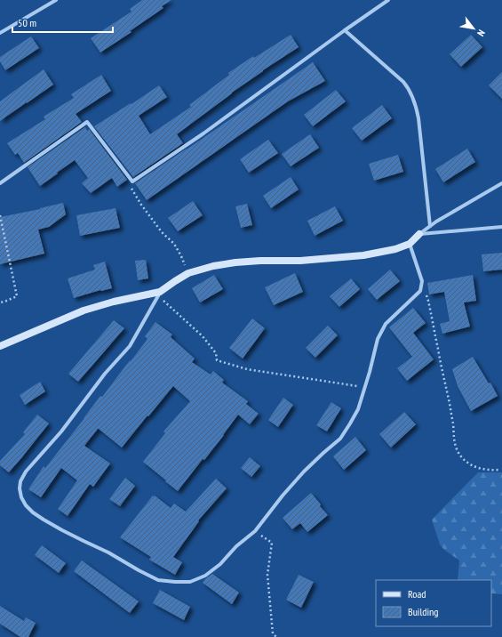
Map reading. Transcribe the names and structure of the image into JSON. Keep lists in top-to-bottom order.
{
  "legend": ["Road", "Building"],
  "scale_bar": "50 m",
  "north": "bottom right"
}
